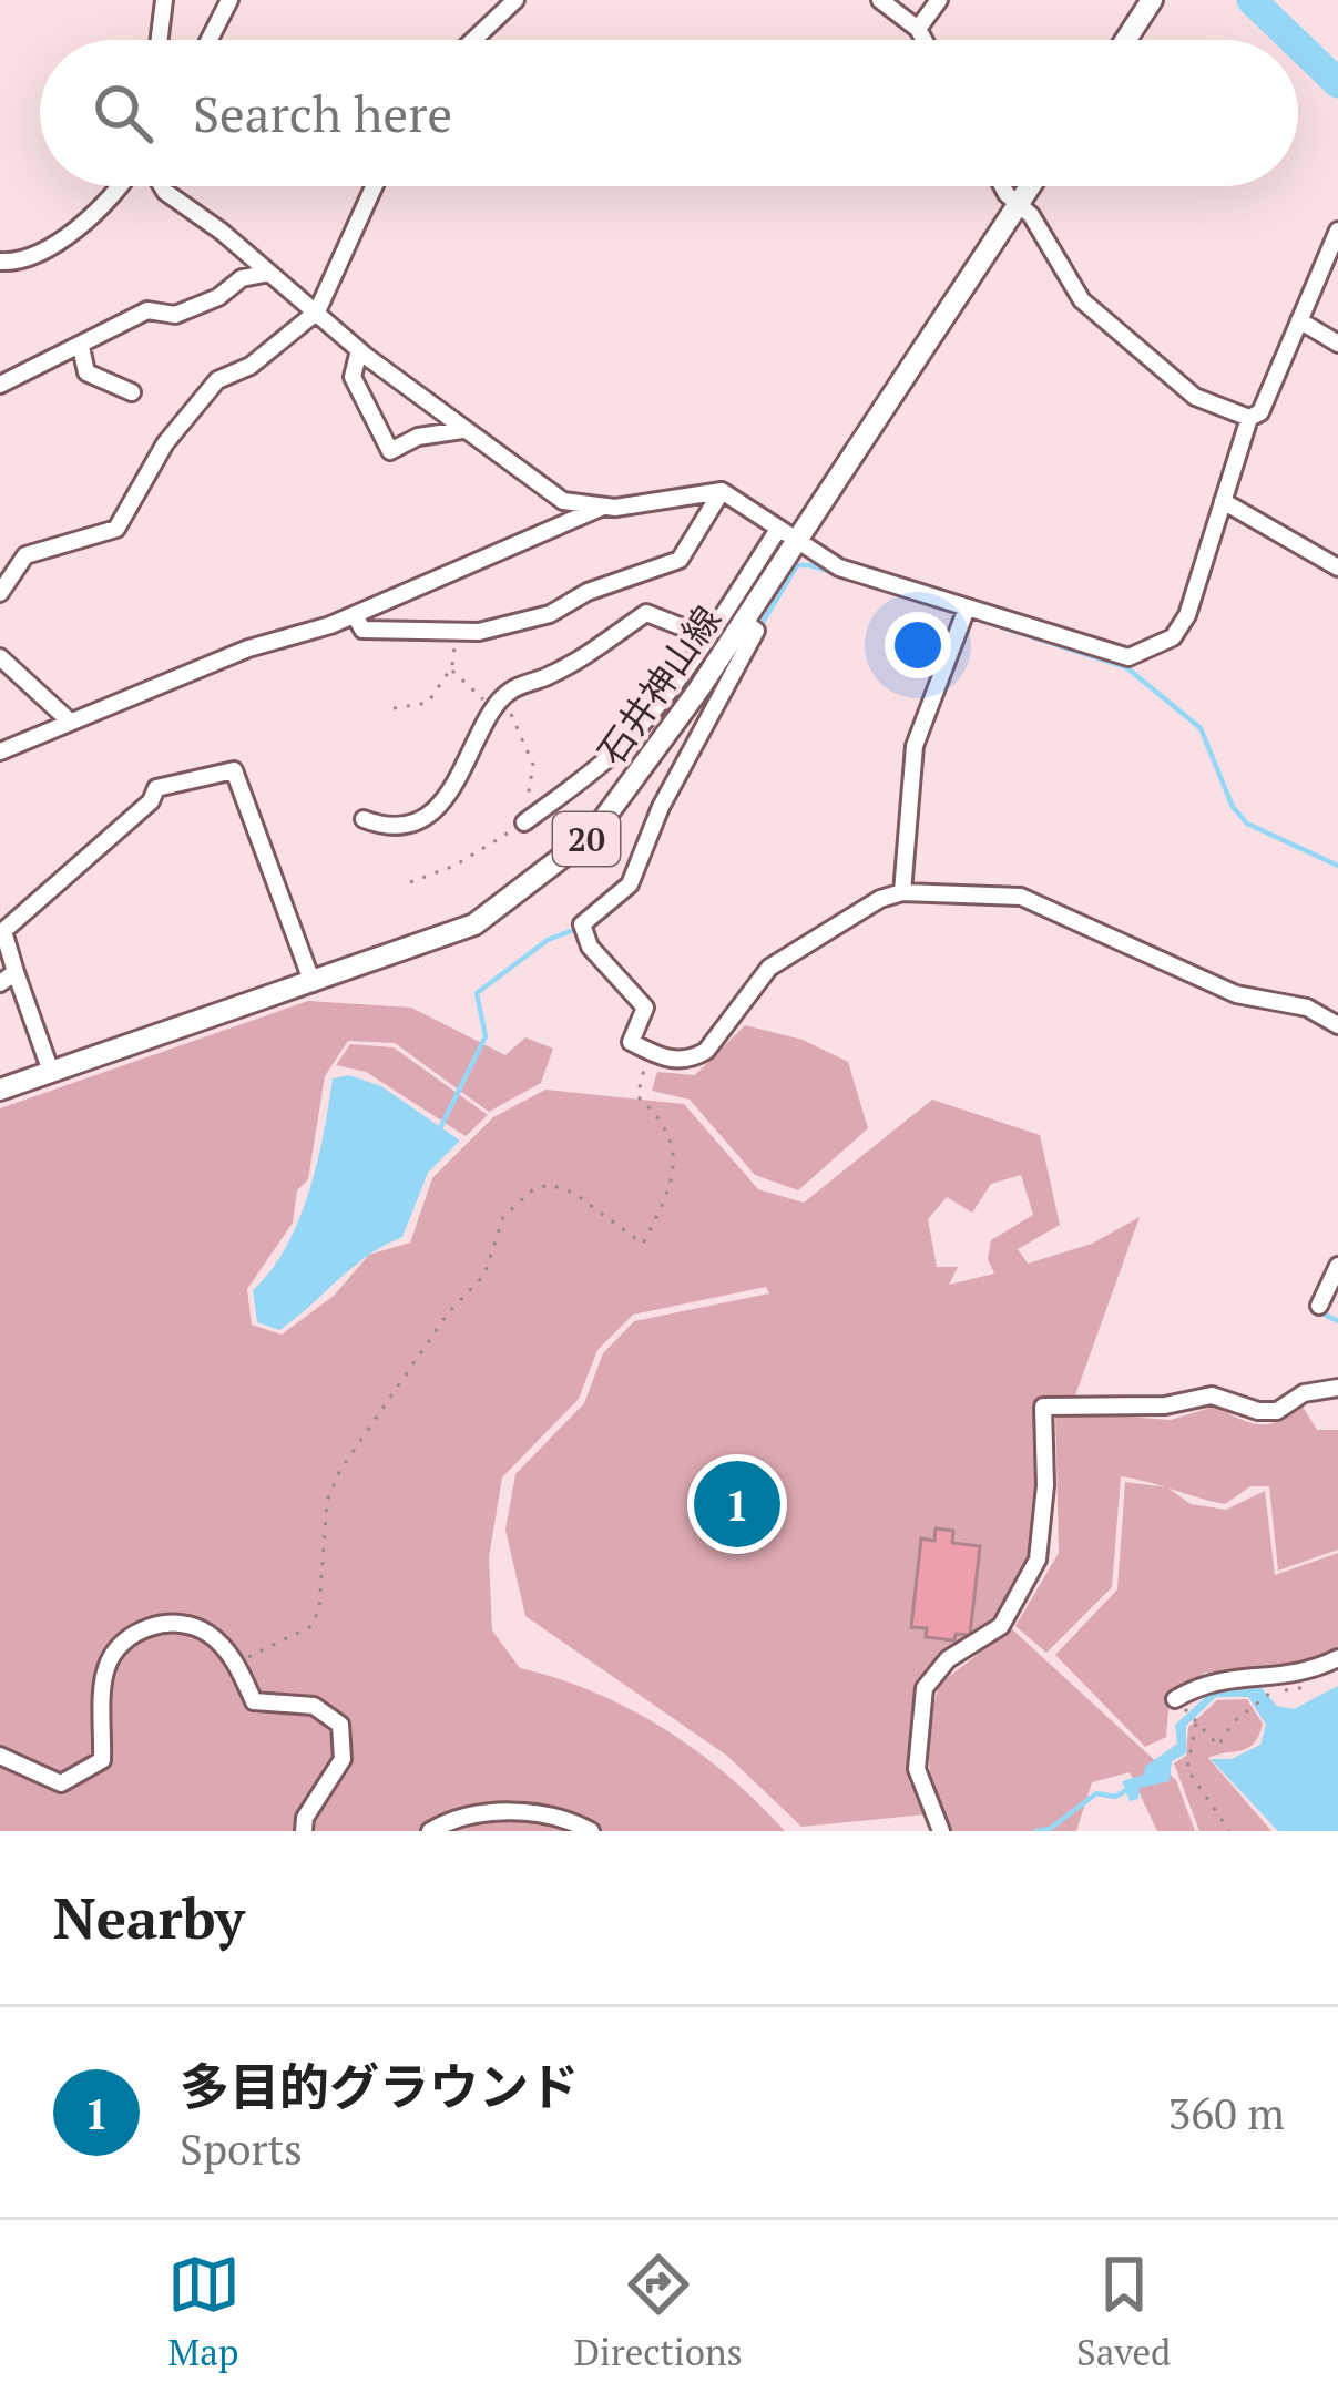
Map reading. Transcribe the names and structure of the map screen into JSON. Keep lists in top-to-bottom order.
{
  "streets": {
    "main road": ["石井神山線", "20"]
  },
  "page": {
    "search": "Search here",
    "pins": "1",
    "heading": "Nearby",
    "list": [
      {
        "mark": "1",
        "name": "多目的グラウンド",
        "note": "Sports",
        "value": "360 m"
      }
    ],
    "nav": ["Map", "Directions", "Saved"]
  }
}
